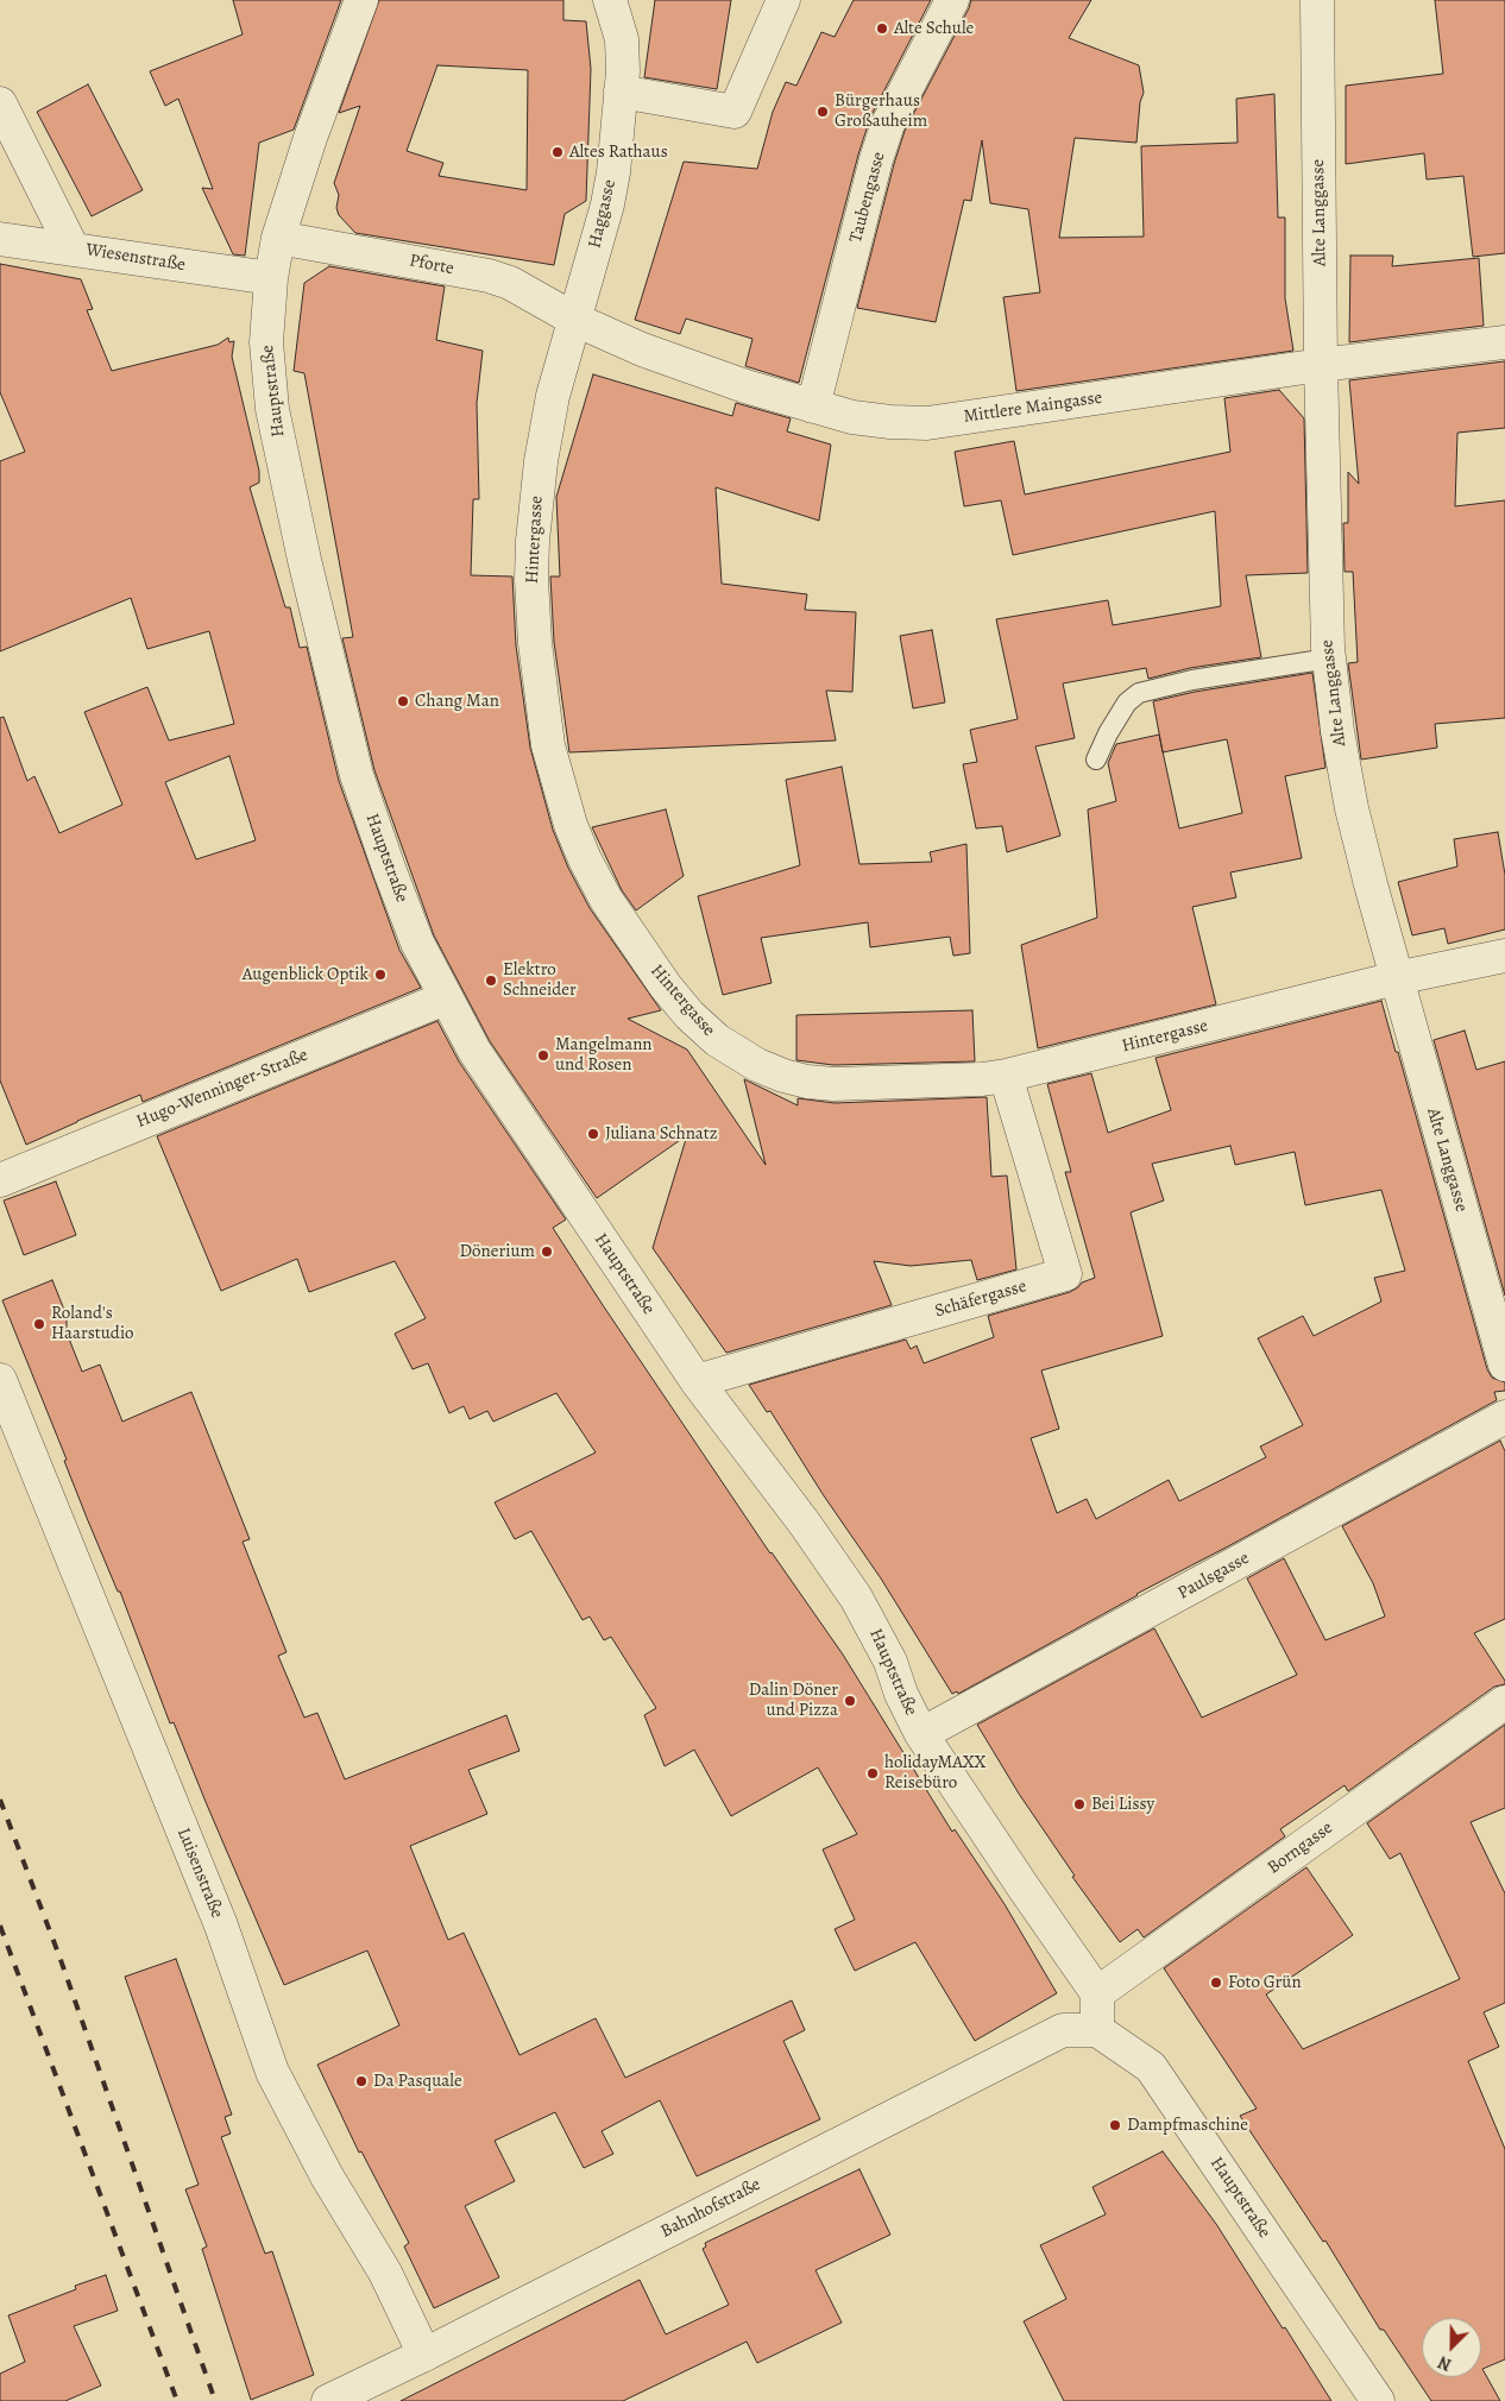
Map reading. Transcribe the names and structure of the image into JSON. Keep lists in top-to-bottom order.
{
  "streets": {
    "street": [
      "Taubengasse",
      "Alte Langgasse",
      "Haggasse",
      "Wiesenstraße",
      "Pforte",
      "Hauptstraße",
      "Mittlere Maingasse",
      "Hintergasse",
      "Hugo-Wenninger-Straße",
      "Schäfergasse",
      "Paulsgasse",
      "Borngasse",
      "Luisenstraße",
      "Bahnhofstraße"
    ]
  },
  "crossings": [
    ["Taubengasse", "Mittlere Maingasse"],
    ["Alte Langgasse", "Mittlere Maingasse"],
    ["Alte Langgasse", "Hintergasse"],
    ["Haggasse", "Pforte"],
    ["Haggasse", "Mittlere Maingasse"],
    ["Haggasse", "Hintergasse"],
    ["Wiesenstraße", "Hauptstraße"],
    ["Pforte", "Hauptstraße"],
    ["Pforte", "Mittlere Maingasse"],
    ["Pforte", "Hintergasse"],
    ["Hauptstraße", "Hugo-Wenninger-Straße"],
    ["Hauptstraße", "Schäfergasse"],
    ["Hauptstraße", "Paulsgasse"],
    ["Hauptstraße", "Borngasse"],
    ["Hauptstraße", "Bahnhofstraße"],
    ["Mittlere Maingasse", "Hintergasse"],
    ["Hintergasse", "Schäfergasse"],
    ["Luisenstraße", "Bahnhofstraße"]
  ],
  "places": [
    "Alte Schule",
    "Bürgerhaus Großauheim",
    "Altes Rathaus",
    "Chang Man",
    "Augenblick Optik",
    "Elektro Schneider",
    "Mangelmann und Rosen",
    "Juliana Schnatz",
    "Dönerium",
    "Roland's Haarstudio",
    "Dalin Döner und Pizza",
    "holidayMAXX Reisebüro",
    "Bei Lissy",
    "Foto Grün",
    "Da Pasquale",
    "Dampfmaschine"
  ],
  "north": "bottom left"
}
